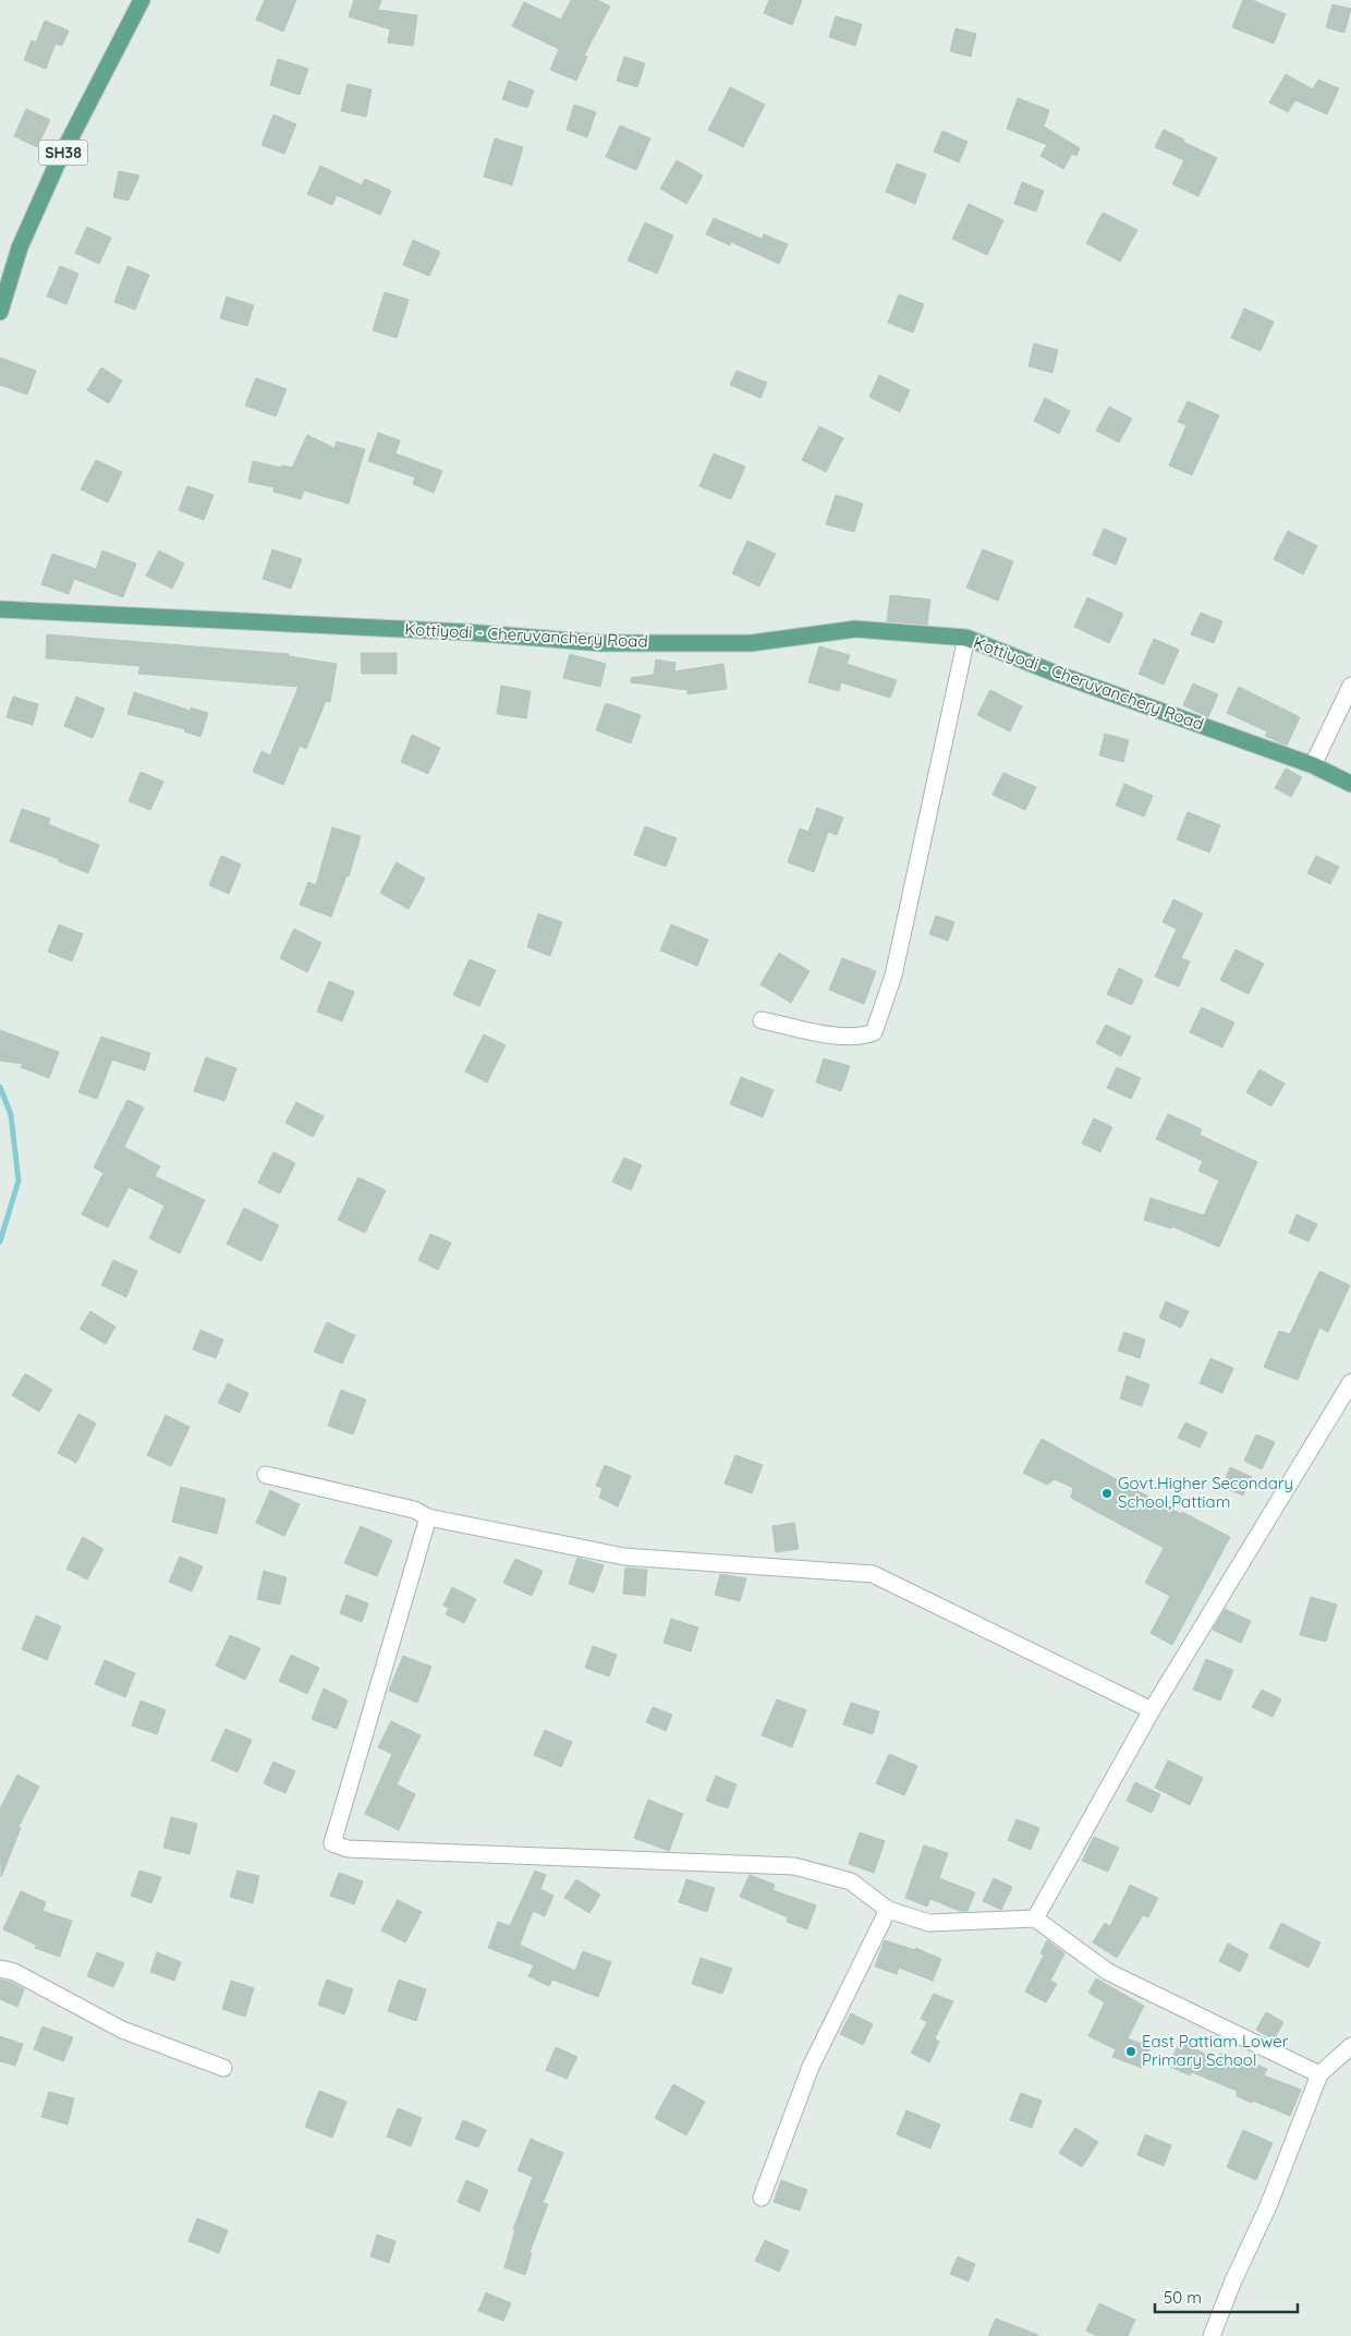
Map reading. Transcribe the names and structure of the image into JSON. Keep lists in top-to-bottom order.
{
  "streets": {
    "main road": ["SH38", "Kottiyodi - Cheruvanchery Road"]
  },
  "places": ["Govt.Higher Secondary School,Pattiam", "East Pattiam Lower Primary School"],
  "scale_bar": "50 m"
}
